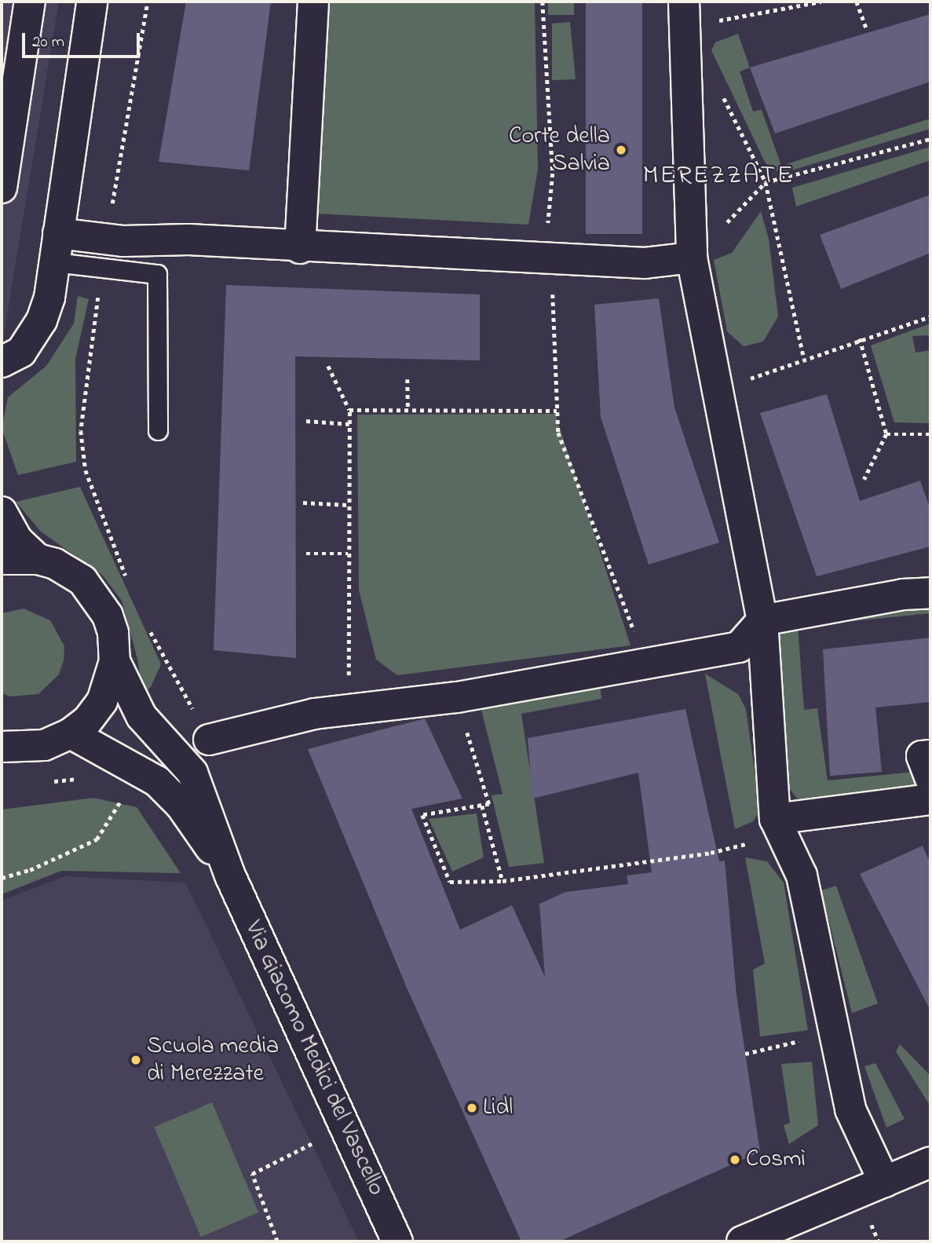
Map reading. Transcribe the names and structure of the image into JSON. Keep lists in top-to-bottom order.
{
  "streets": {
    "street": ["Via Giacomo Medici del Vascello"]
  },
  "districts": ["MEREZZATE"],
  "places": [
    "Corte della Salvia",
    "Scuola media di Merezzate",
    "Lidl",
    "Cosmì"
  ],
  "scale_bar": "20 m"
}
